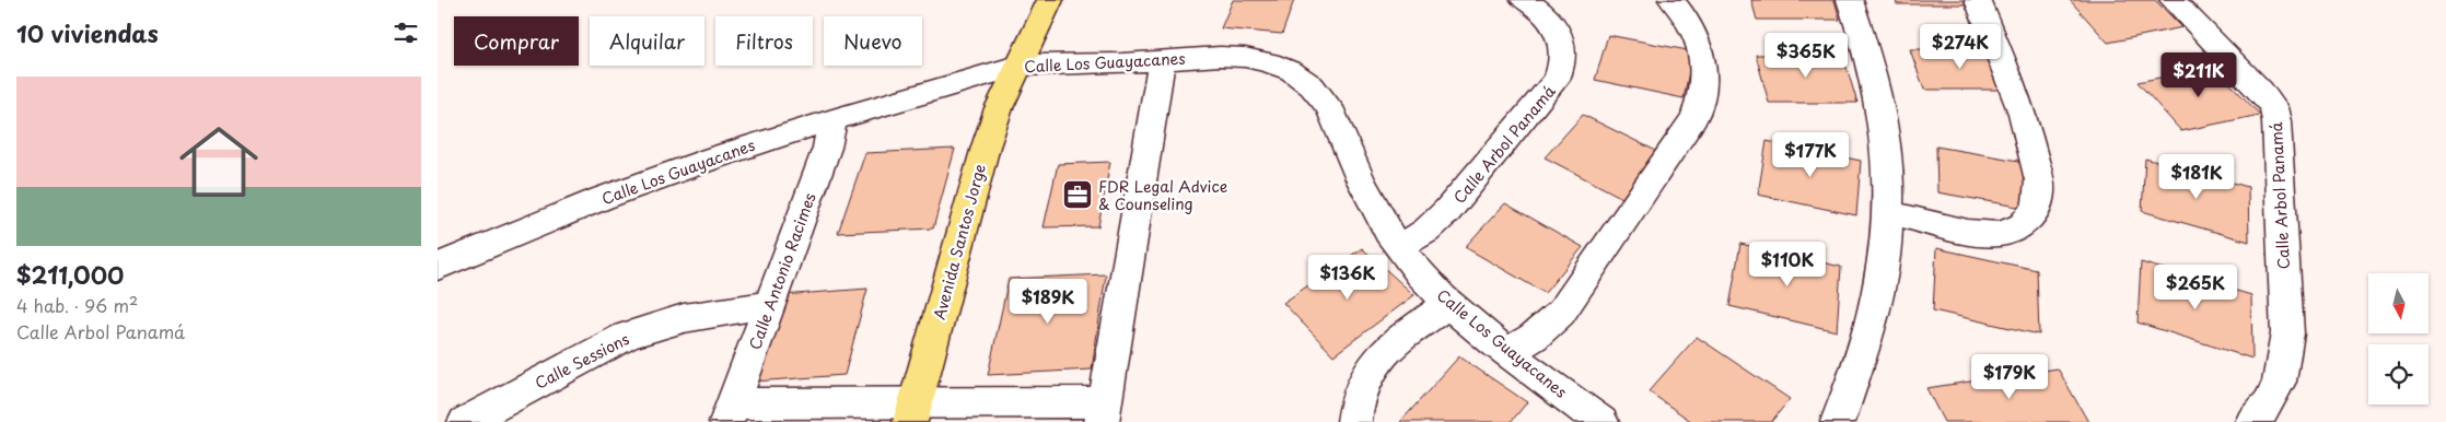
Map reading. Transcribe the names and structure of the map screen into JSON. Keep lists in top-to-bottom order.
{
  "streets": {
    "main road": ["Avenida Santos Jorge"],
    "street": [
      "Calle Los Guayacanes",
      "Calle Arbol Panamá",
      "Calle Antonio Racimes",
      "Calle Sessions"
    ]
  },
  "crossings": [
    ["Calle Los Guayacanes", "Calle Arbol Panamá"],
    ["Calle Los Guayacanes", "Avenida Santos Jorge"],
    ["Calle Los Guayacanes", "Calle Antonio Racimes"],
    ["Calle Antonio Racimes", "Calle Sessions"]
  ],
  "places": {
    "office": ["FDR Legal Advice & Counseling"]
  },
  "north": "bottom",
  "page": {
    "heading": "10 viviendas",
    "chip": [
      "Comprar",
      "Alquilar",
      "Filtros",
      "Nuevo"
    ],
    "price": [
      "$274K",
      "$365K",
      "$211K",
      "$177K",
      "$181K",
      "$110K",
      "$136K",
      "$265K",
      "$189K",
      "$179K"
    ],
    "list": [
      {
        "name": "$211,000",
        "note": "4 hab. · 96 m² · Calle Arbol Panamá"
      }
    ]
  }
}
